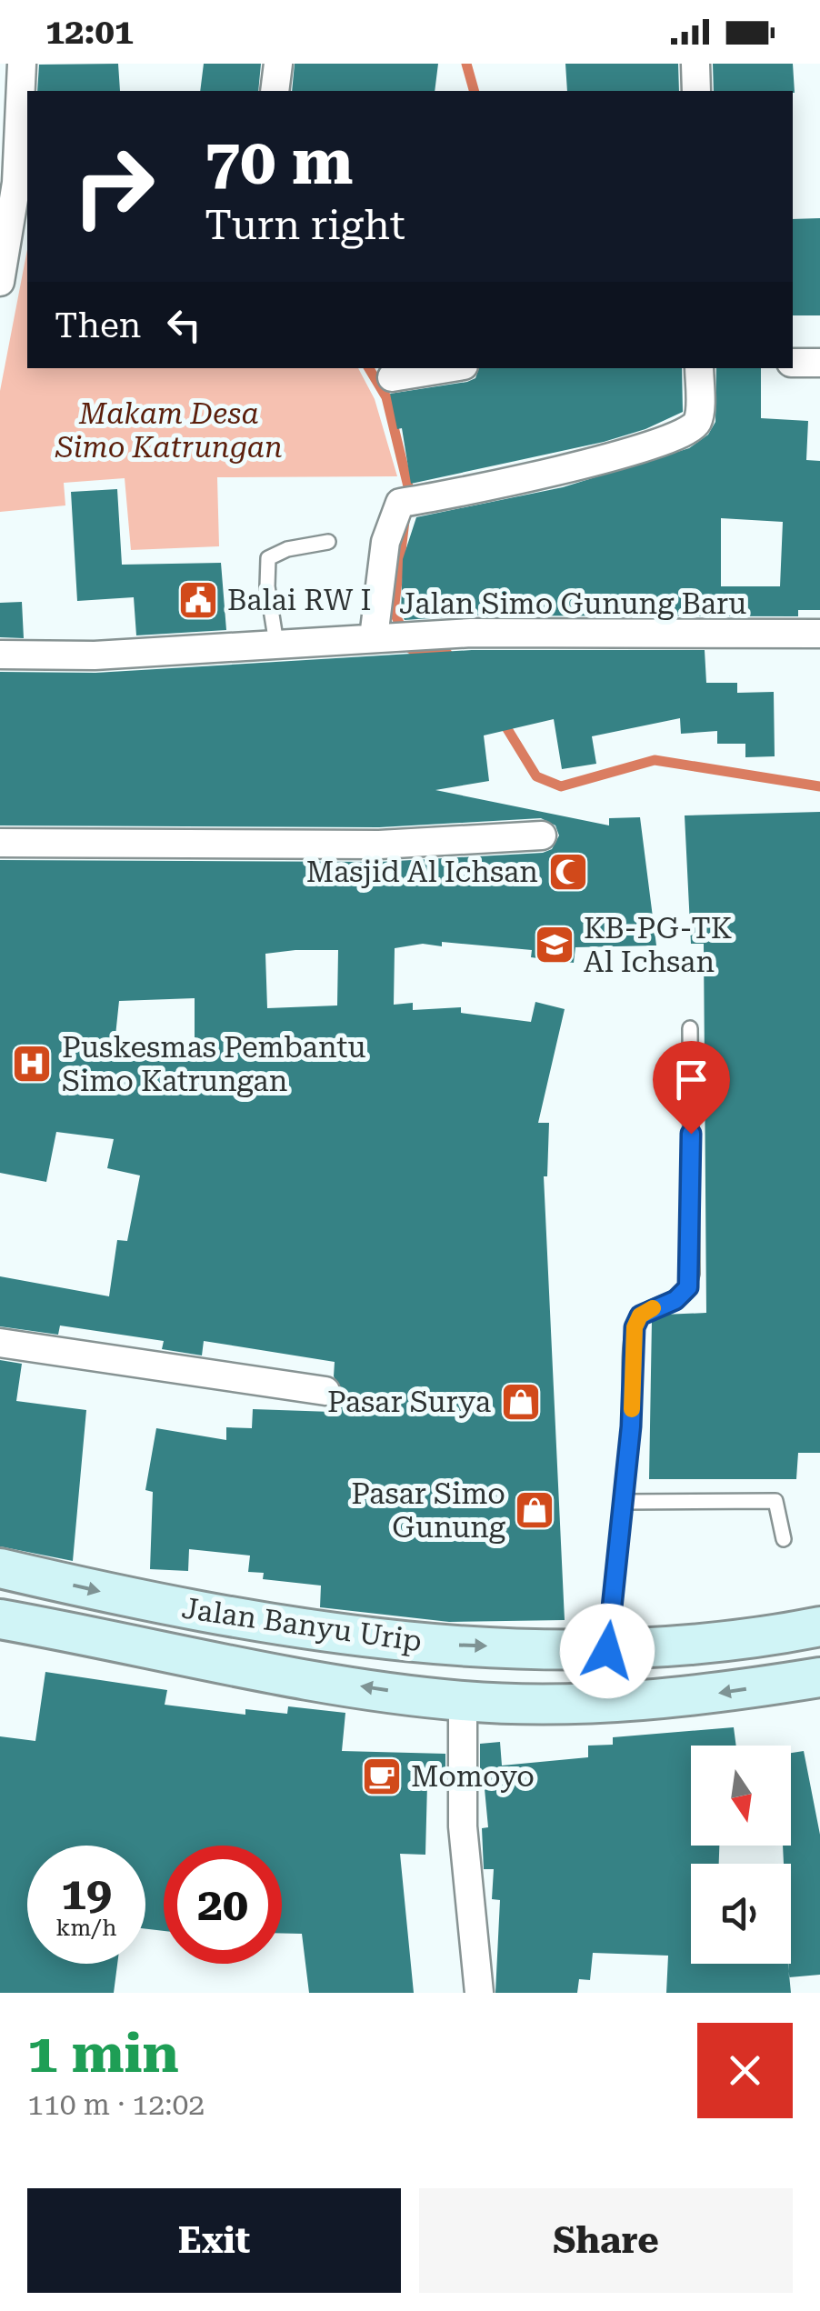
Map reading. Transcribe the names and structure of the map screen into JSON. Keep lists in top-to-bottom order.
{
  "streets": {
    "main road": ["Jalan Banyu Urip"],
    "street": ["Jalan Simo Gunung Baru"]
  },
  "parks": ["Makam Desa Simo Katrungan"],
  "places": {
    "public building": ["Balai RW I"],
    "mosque": ["Masjid Al Ichsan"],
    "school or university": ["KB-PG-TK Al Ichsan"],
    "hospital": ["Puskesmas Pembantu Simo Katrungan"],
    "shop": ["Pasar Surya", "Pasar Simo Gunung"],
    "cafe": ["Momoyo"]
  },
  "north": "bottom",
  "page": {
    "status": "12:01",
    "turn": ["70 m", "Turn right"],
    "then": "Then",
    "speed": "19 km/h",
    "limit": "20",
    "heading": ["1 min", "110 m · 12:02"],
    "buttons": ["Exit", "Share"]
  }
}
